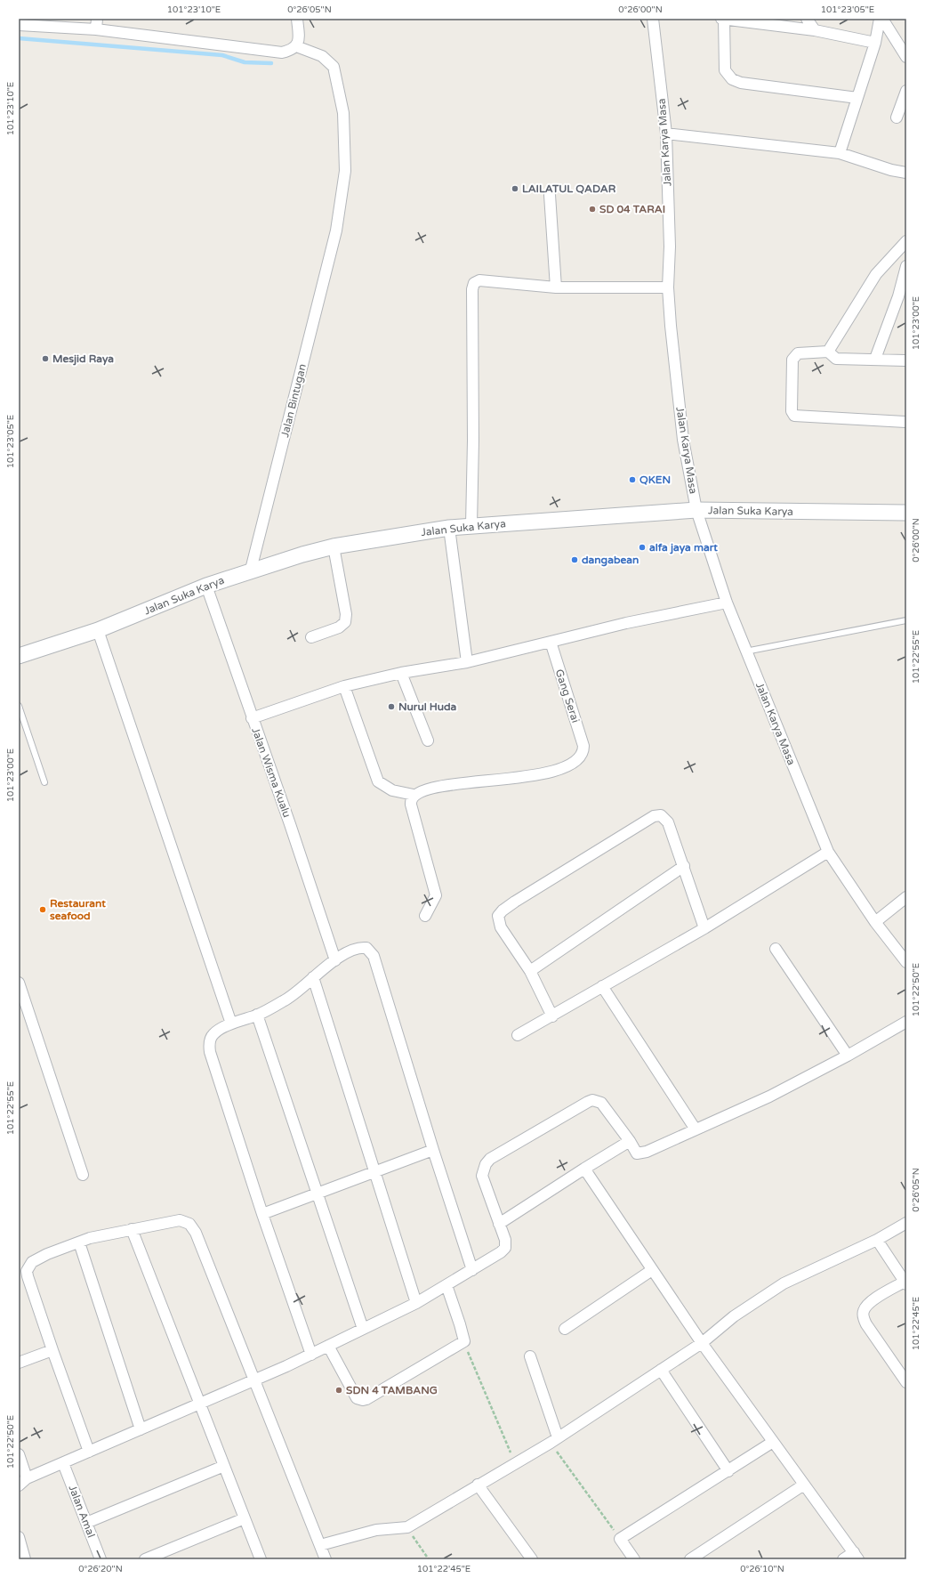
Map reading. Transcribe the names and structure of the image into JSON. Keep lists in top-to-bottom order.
{
  "streets": {
    "main road": ["Jalan Suka Karya"],
    "street": [
      "Jalan Karya Masa",
      "Jalan Bintugan",
      "Gang Serai",
      "Jalan Wisma Kualu",
      "Jalan Amal"
    ]
  },
  "crossings": [
    ["Jalan Karya Masa", "Jalan Suka Karya"],
    ["Jalan Bintugan", "Jalan Suka Karya"],
    ["Jalan Suka Karya", "Jalan Wisma Kualu"]
  ],
  "places": [
    "LAILATUL QADAR",
    "SD 04 TARAI",
    "Mesjid Raya",
    "QKEN",
    "alfa jaya mart",
    "dangabean",
    "Nurul Huda",
    "Restaurant seafood",
    "SDN 4 TAMBANG"
  ],
  "coordinates": [
    "101°23'10\"E",
    "0°26'05\"N",
    "0°26'00\"N",
    "101°23'05\"E",
    "101°23'00\"E",
    "101°22'55\"E",
    "101°22'50\"E",
    "101°22'45\"E",
    "0°26'20\"N",
    "0°26'10\"N"
  ]
}
